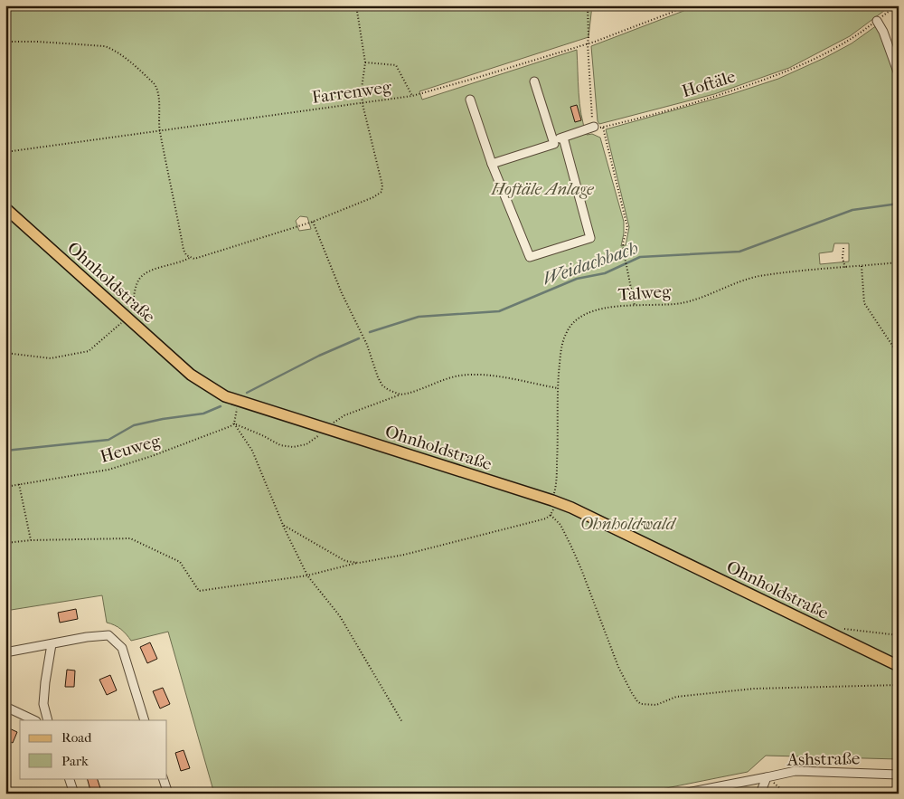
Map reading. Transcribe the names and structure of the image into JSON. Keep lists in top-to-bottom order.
{
  "streets": {
    "main road": ["Ohnholdstraße"],
    "street": ["Ashstraße"],
    "path": [
      "Hoftäle",
      "Farrenweg",
      "Talweg",
      "Heuweg"
    ]
  },
  "crossings": [
    ["Ohnholdstraße", "Talweg"]
  ],
  "water": ["Weidachbach"],
  "parks": ["Hoftäle Anlage", "Ohnholdwald"],
  "legend": ["Road", "Park"]
}
